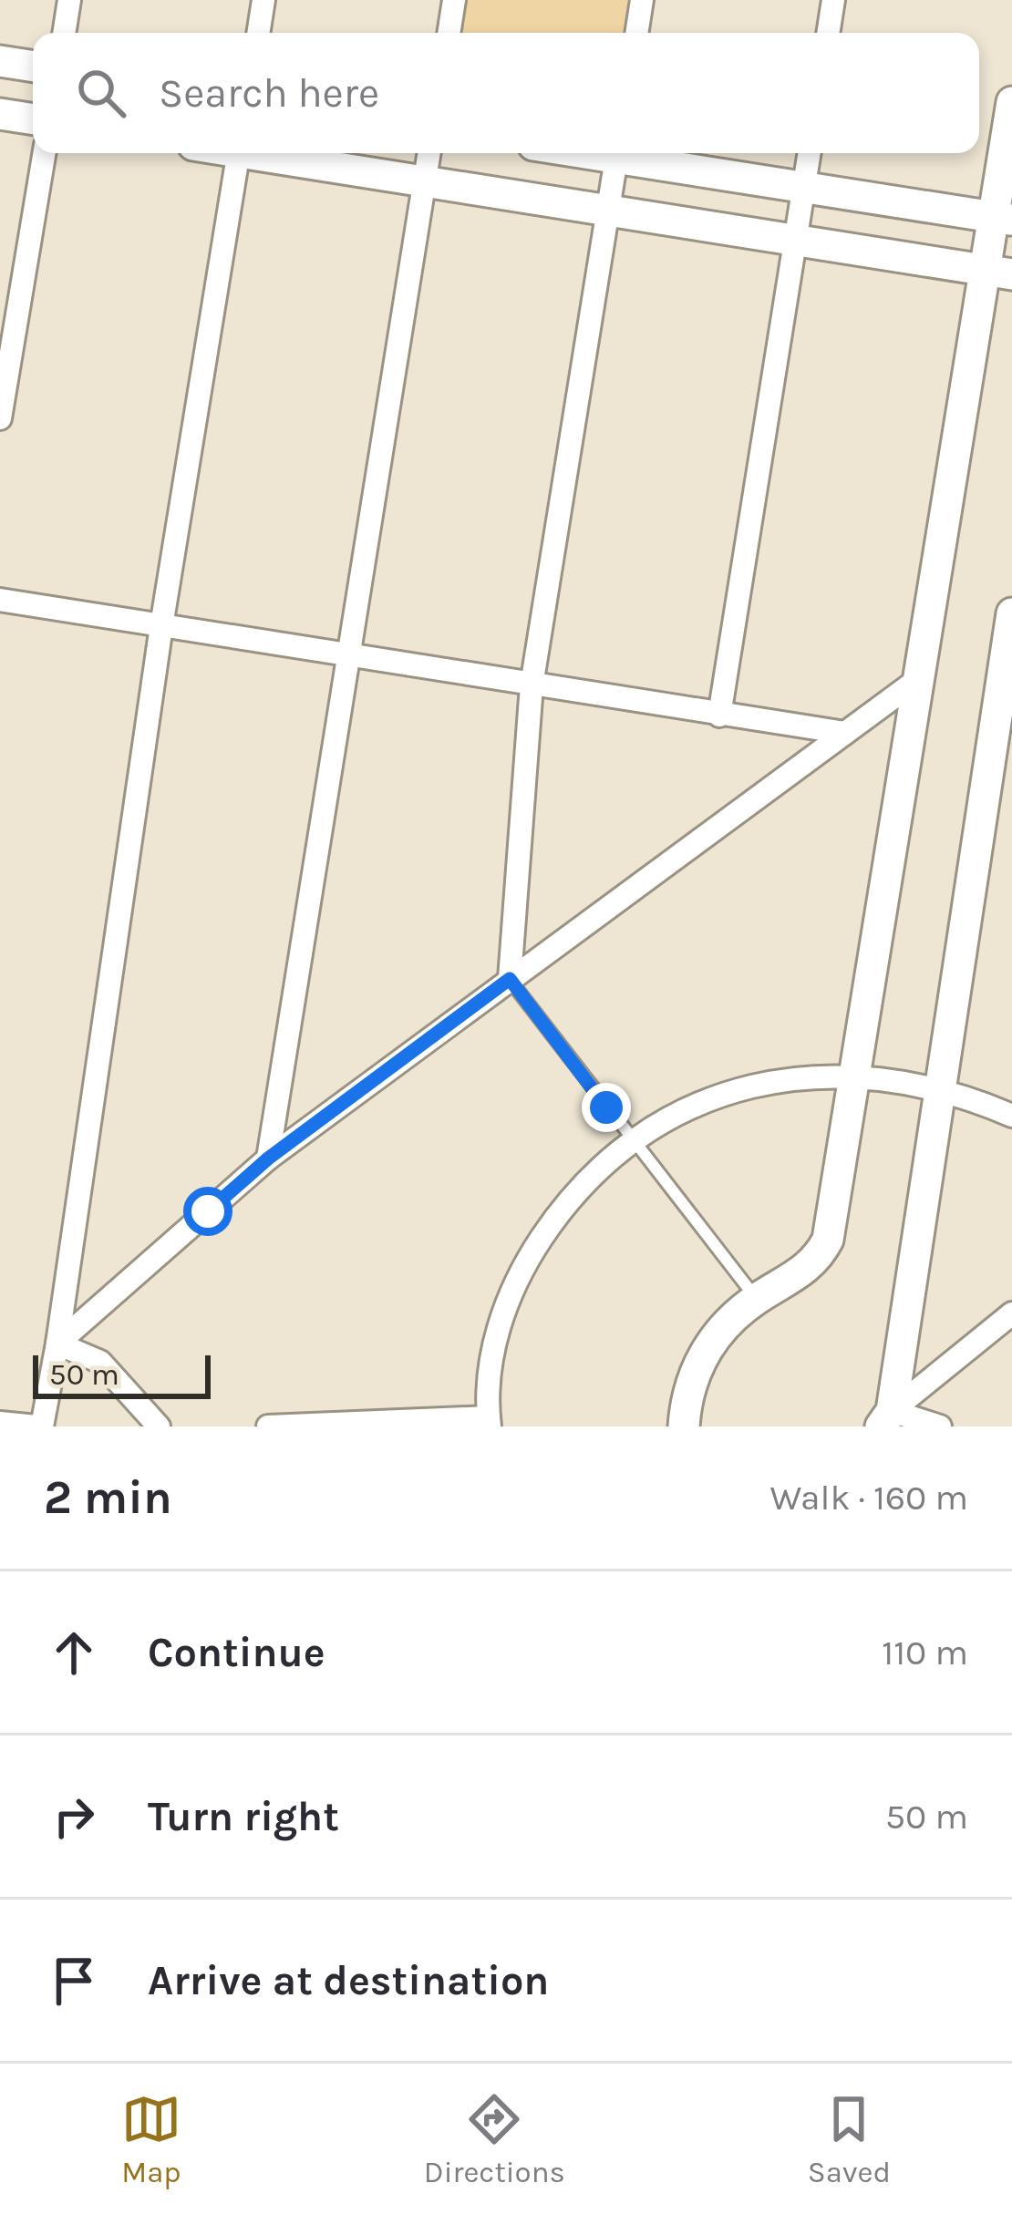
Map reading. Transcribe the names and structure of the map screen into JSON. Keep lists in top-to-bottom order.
{
  "scale_bar": "50 m",
  "page": {
    "search": "Search here",
    "scale": "50 m",
    "heading": ["2 min", "Walk · 160 m"],
    "list": [
      ["Continue", "110 m"],
      ["Turn right", "50 m"],
      "Arrive at destination"
    ],
    "nav": ["Map", "Directions", "Saved"]
  }
}
